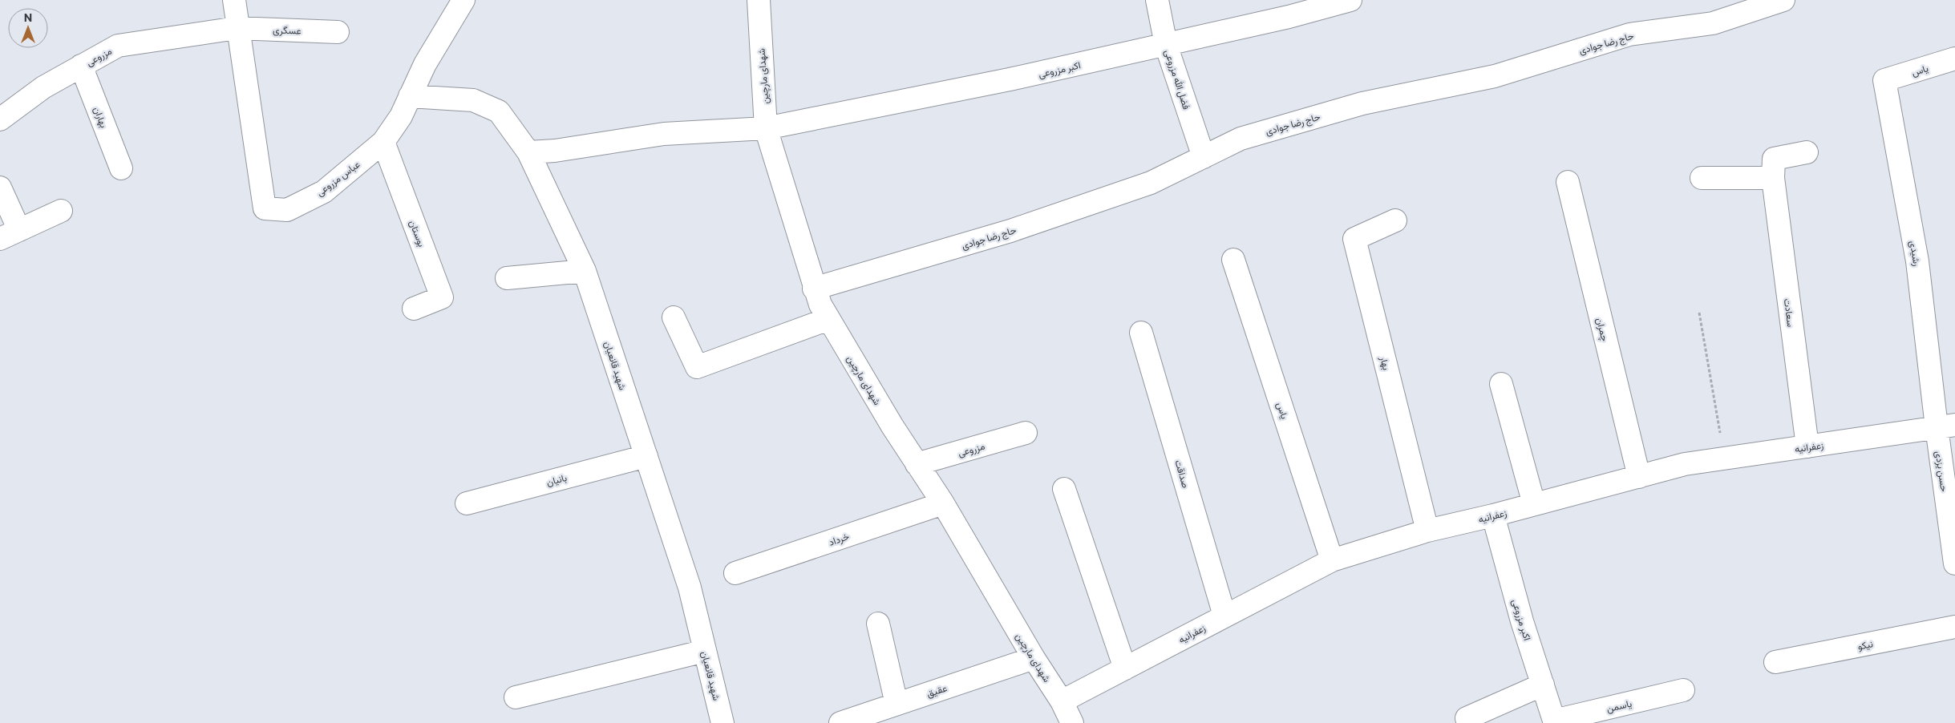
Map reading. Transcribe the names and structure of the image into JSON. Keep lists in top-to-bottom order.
{
  "streets": {
    "street": [
      "عسگری",
      "حاج رضا جوادی",
      "مزروعی",
      "اکبر مزروعی",
      "یاس",
      "شهدای مارچین",
      "فضل الله مزروعی",
      "بهاران",
      "عباس مزروعی",
      "بوستان",
      "رشیدی",
      "سعادت",
      "چمران",
      "بهار",
      "شهید قانعیان",
      "زعفرانیه",
      "حسن یزدی",
      "صداقت",
      "بانیان",
      "خرداد",
      "نیکو",
      "عقیق",
      "یاسمن"
    ]
  },
  "crossings": [
    ["عسگری", "مزروعی"],
    ["عسگری", "عباس مزروعی"],
    ["حاج رضا جوادی", "شهدای مارچین"],
    ["حاج رضا جوادی", "فضل الله مزروعی"],
    ["مزروعی", "شهدای مارچین"],
    ["مزروعی", "بهاران"],
    ["مزروعی", "عباس مزروعی"],
    ["اکبر مزروعی", "شهدای مارچین"],
    ["اکبر مزروعی", "فضل الله مزروعی"],
    ["اکبر مزروعی", "شهید قانعیان"],
    ["اکبر مزروعی", "زعفرانیه"],
    ["اکبر مزروعی", "یاسمن"],
    ["یاس", "رشیدی"],
    ["یاس", "زعفرانیه"],
    ["شهدای مارچین", "زعفرانیه"],
    ["شهدای مارچین", "خرداد"],
    ["شهدای مارچین", "عقیق"],
    ["عباس مزروعی", "بوستان"],
    ["عباس مزروعی", "شهید قانعیان"],
    ["رشیدی", "زعفرانیه"],
    ["رشیدی", "حسن یزدی"],
    ["سعادت", "زعفرانیه"],
    ["چمران", "زعفرانیه"],
    ["بهار", "زعفرانیه"],
    ["شهید قانعیان", "بانیان"],
    ["زعفرانیه", "حسن یزدی"],
    ["زعفرانیه", "صداقت"]
  ],
  "north": "top"
}
